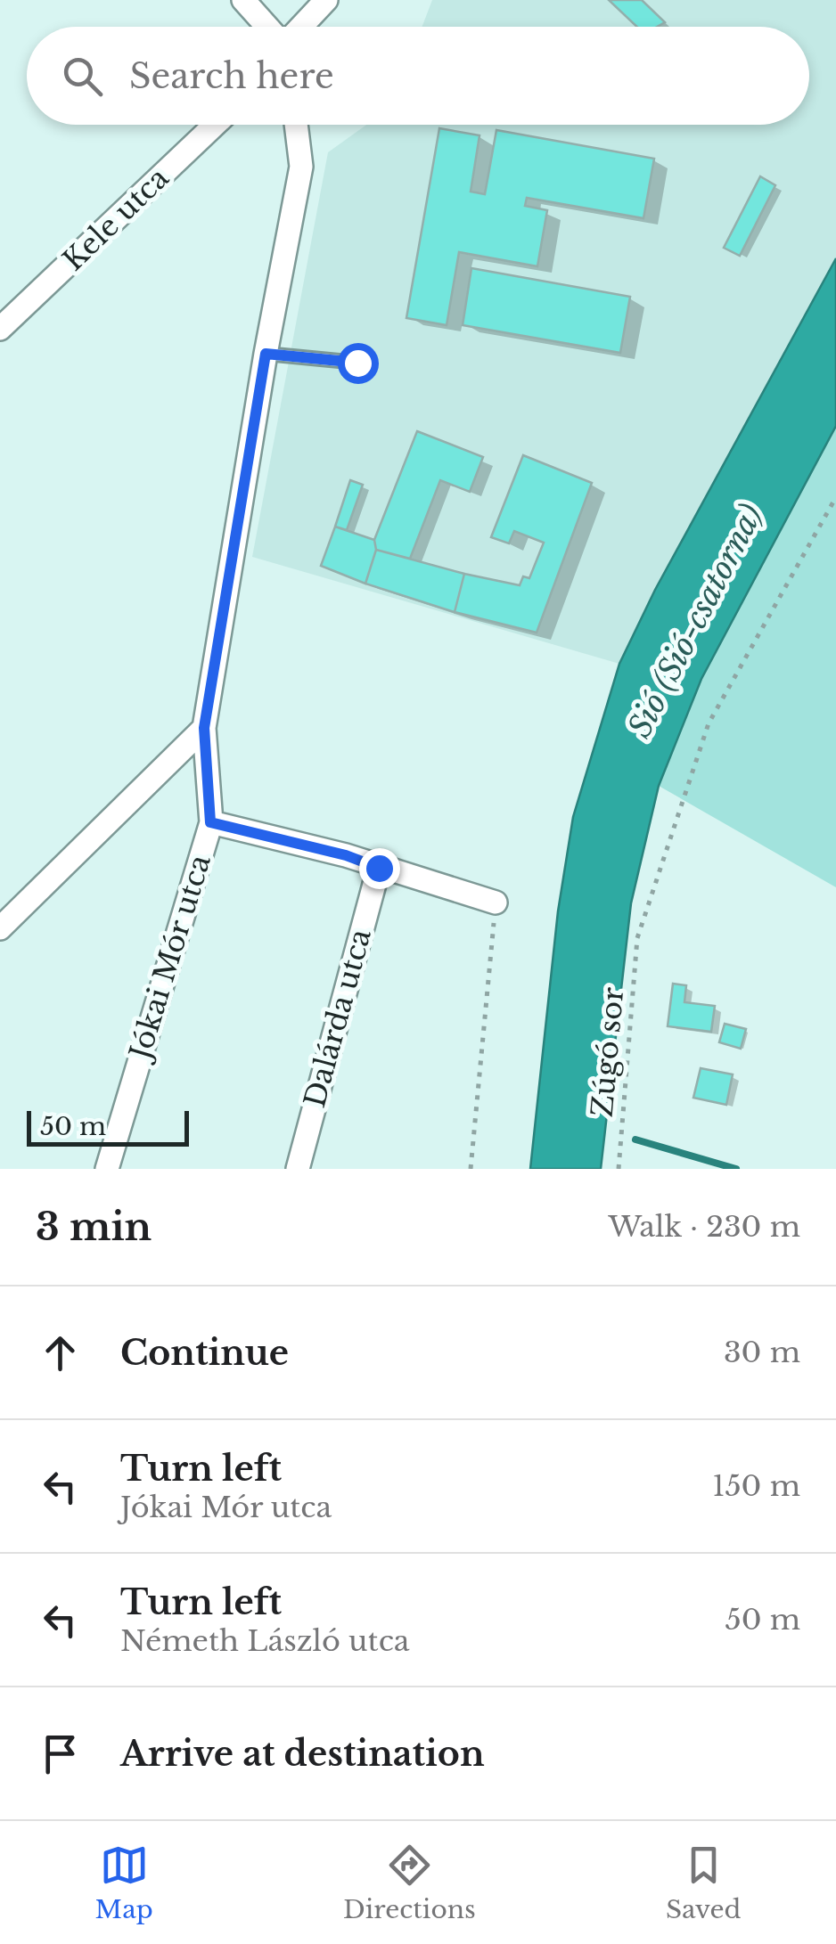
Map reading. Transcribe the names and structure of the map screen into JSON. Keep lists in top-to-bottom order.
{
  "streets": {
    "street": ["Kele utca", "Jókai Mór utca", "Dalárda utca"],
    "path": ["Zúgó sor"]
  },
  "water": ["Sió (Sió-csatorna)"],
  "scale_bar": "50 m",
  "page": {
    "search": "Search here",
    "scale": "50 m",
    "heading": ["3 min", "Walk · 230 m"],
    "list": [
      ["Continue", "30 m"],
      ["Turn left", "Jókai Mór utca", "150 m"],
      ["Turn left", "Németh László utca", "50 m"],
      "Arrive at destination"
    ],
    "nav": ["Map", "Directions", "Saved"]
  }
}
